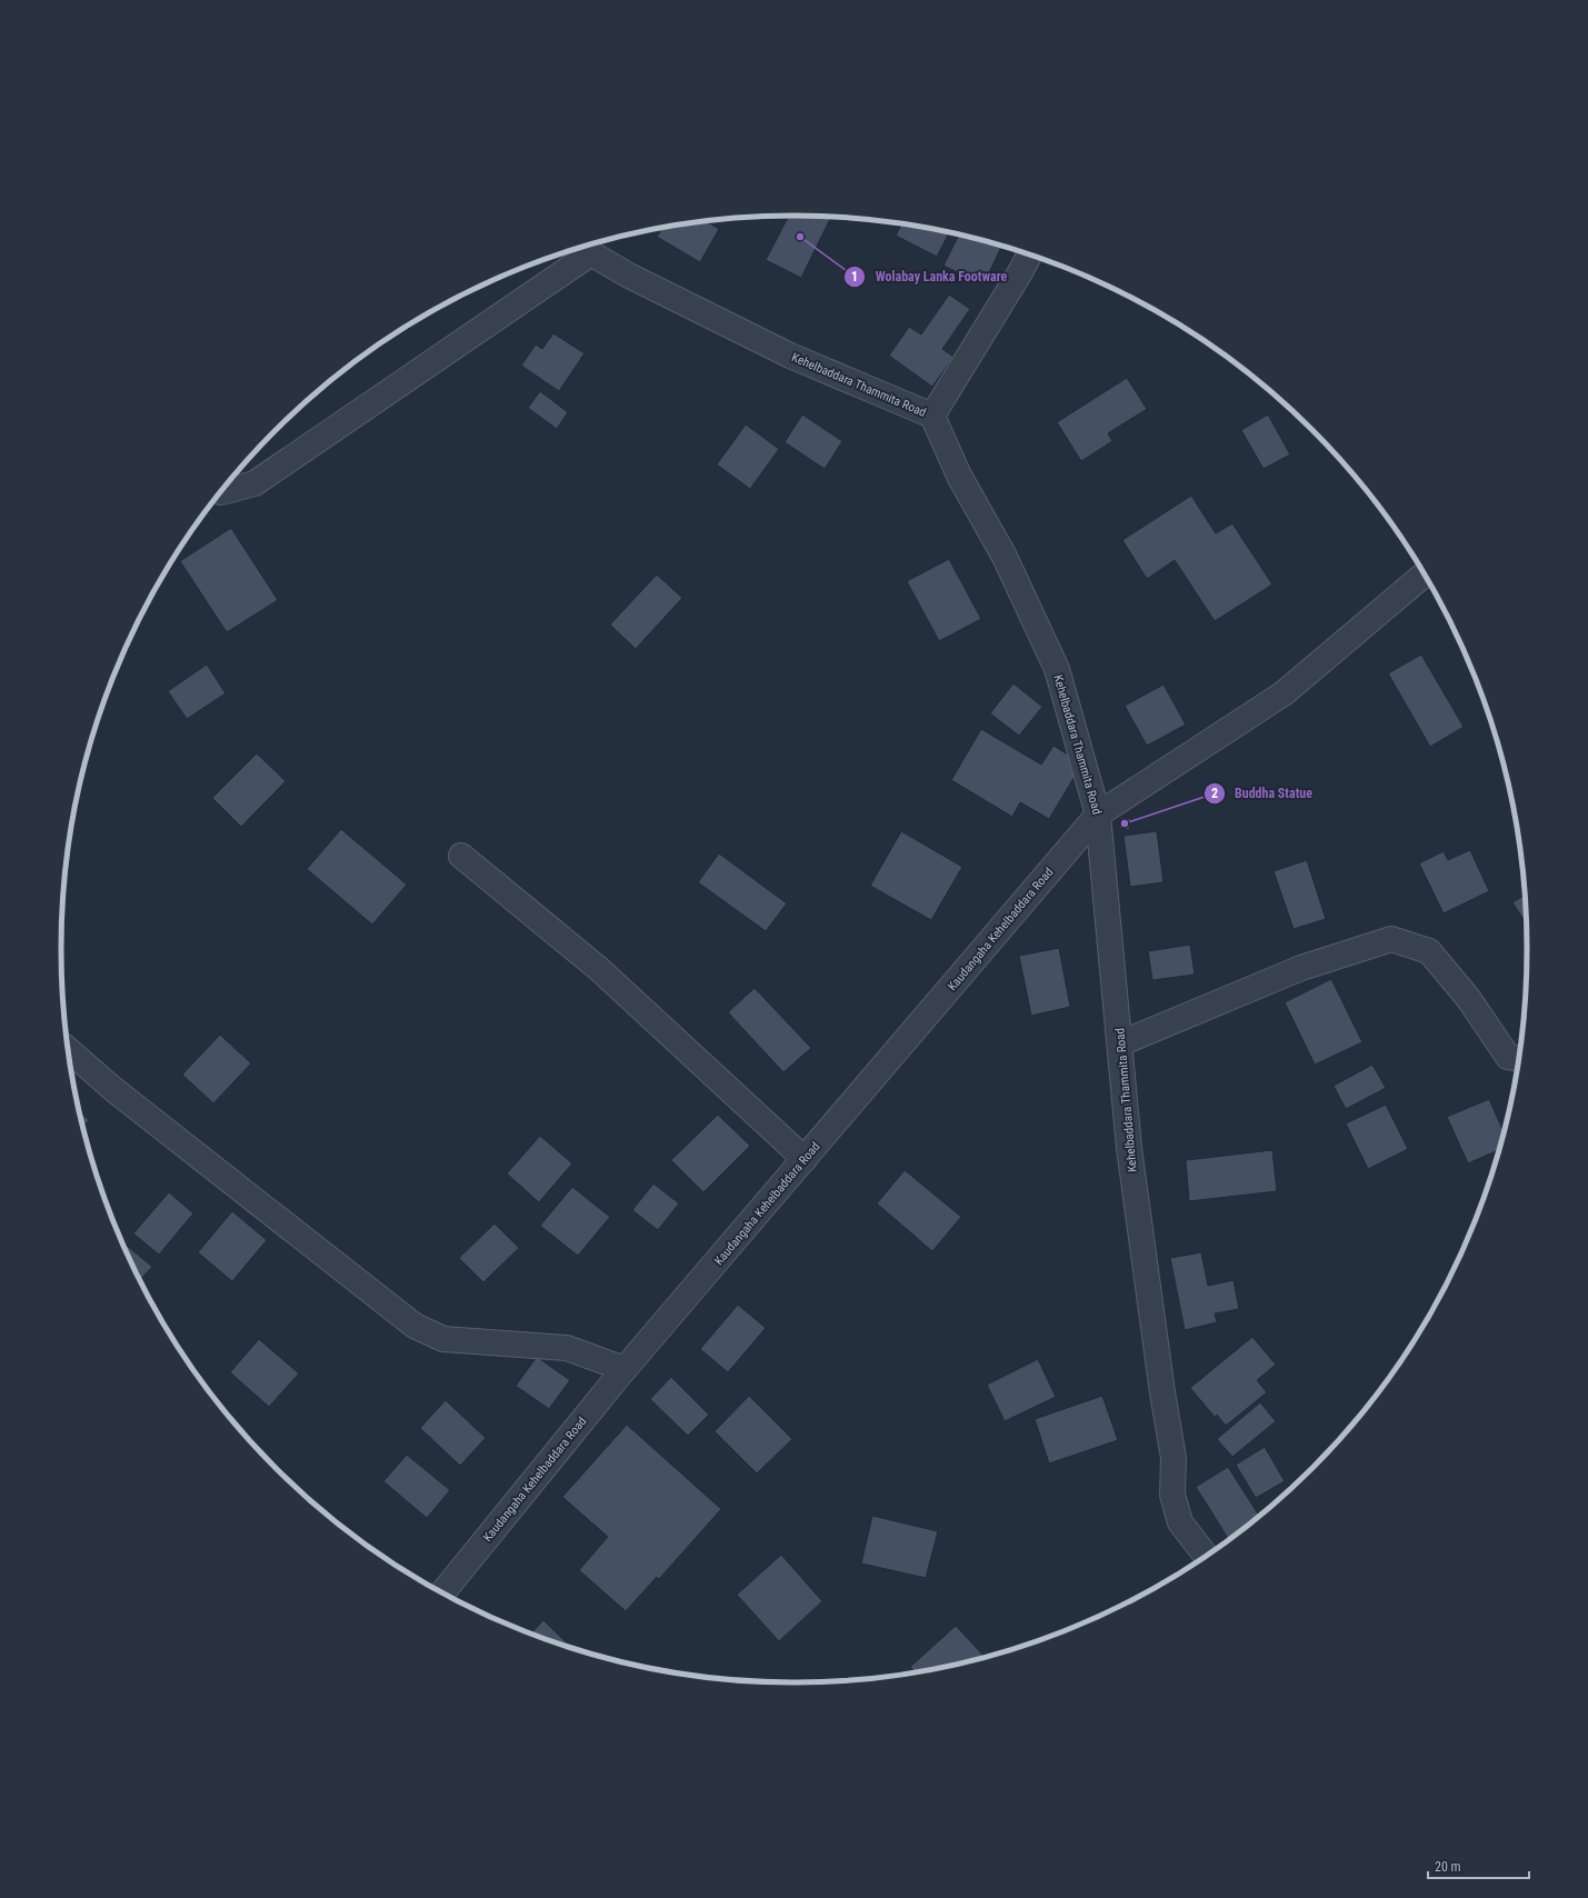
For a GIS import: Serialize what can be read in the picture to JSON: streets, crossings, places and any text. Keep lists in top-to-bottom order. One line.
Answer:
{"streets":{"street":["Kehelbaddara Thammita Road","Kaudangaha Kehelbaddara Road"]},"crossings":[["Kehelbaddara Thammita Road","Kaudangaha Kehelbaddara Road"]],"places":["Wolabay Lanka Footware","Buddha Statue"],"scale_bar":"20 m"}
